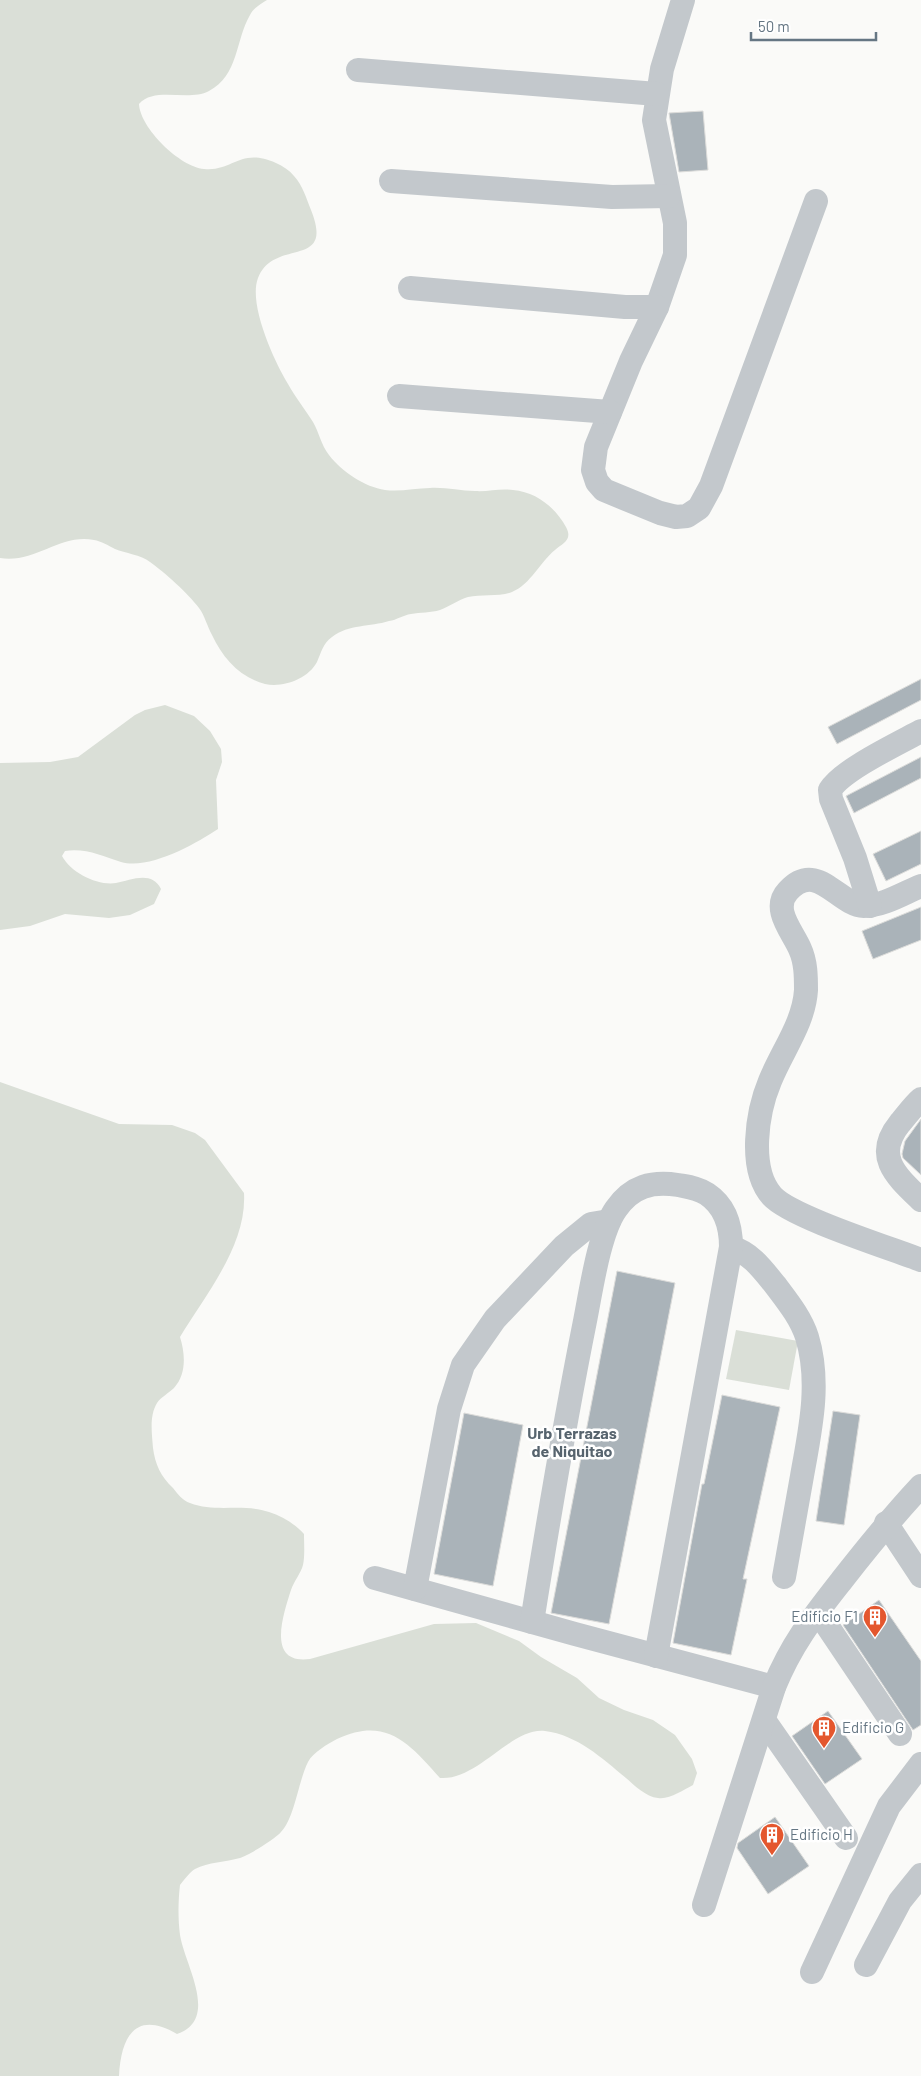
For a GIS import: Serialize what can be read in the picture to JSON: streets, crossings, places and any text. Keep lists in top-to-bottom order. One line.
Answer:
{"districts":["Urb Terrazas de Niquitao"],"places":{"building":["Edificio F1","Edificio G","Edificio H"]},"scale_bar":"50 m"}
